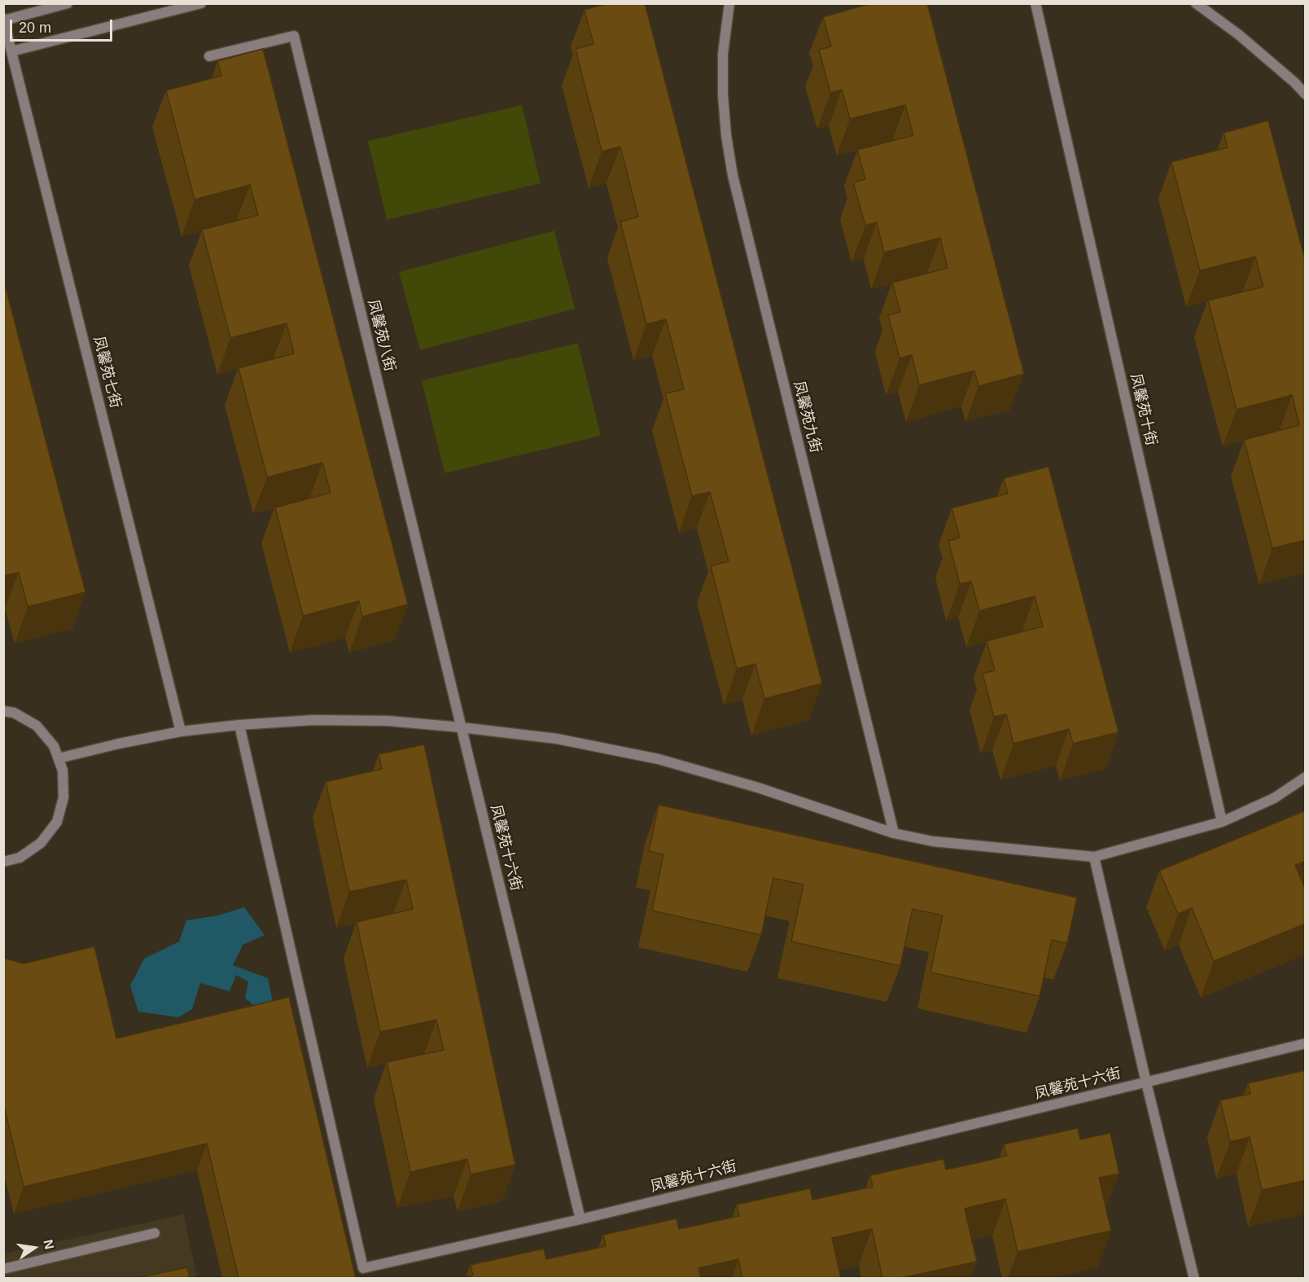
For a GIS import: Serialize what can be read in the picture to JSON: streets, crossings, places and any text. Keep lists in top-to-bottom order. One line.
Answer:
{"streets":{"street":["凤馨苑八街","凤馨苑七街","凤馨苑十街","凤馨苑九街","凤馨苑十六街"]},"crossings":[["凤馨苑八街","凤馨苑十六街"]],"scale_bar":"20 m","north":"right"}
